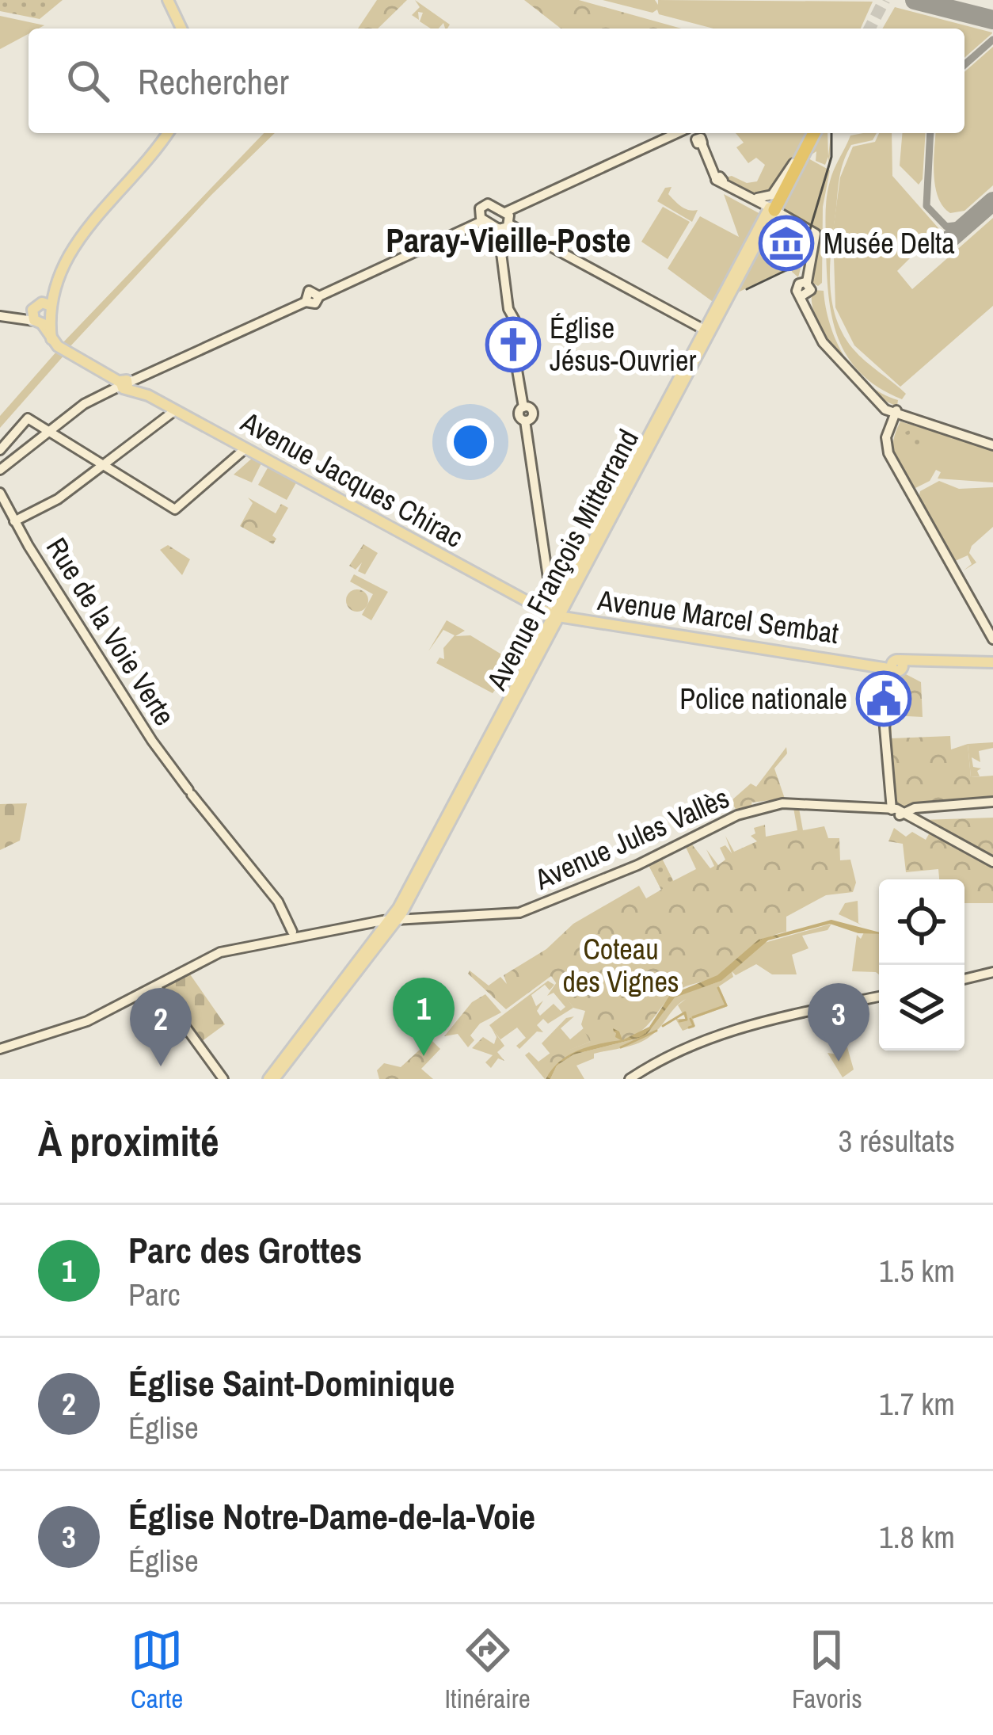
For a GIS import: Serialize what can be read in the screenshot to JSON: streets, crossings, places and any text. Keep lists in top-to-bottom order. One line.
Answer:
{"streets":{"main road":["Avenue Jacques Chirac","Avenue François Mitterrand","Avenue Marcel Sembat"],"street":["Rue de la Voie Verte","Avenue Jules Vallès"]},"crossings":[["Avenue Jacques Chirac","Avenue François Mitterrand"],["Avenue Jacques Chirac","Avenue Marcel Sembat"],["Avenue François Mitterrand","Avenue Marcel Sembat"],["Avenue François Mitterrand","Avenue Jules Vallès"],["Rue de la Voie Verte","Avenue Jules Vallès"]],"districts":["Paray-Vieille-Poste"],"parks":["Coteau des Vignes"],"places":{"museum":["Musée Delta"],"church":["Église Jésus-Ouvrier"],"public building":["Police nationale"]},"page":{"search":"Rechercher","pins":["1","3","2"],"heading":["À proximité","3 résultats"],"list":[{"mark":"1","name":"Parc des Grottes","note":"Parc","value":"1.5 km"},{"mark":"2","name":"Église Saint-Dominique","note":"Église","value":"1.7 km"},{"mark":"3","name":"Église Notre-Dame-de-la-Voie","note":"Église","value":"1.8 km"}],"nav":["Carte","Itinéraire","Favoris"]}}
